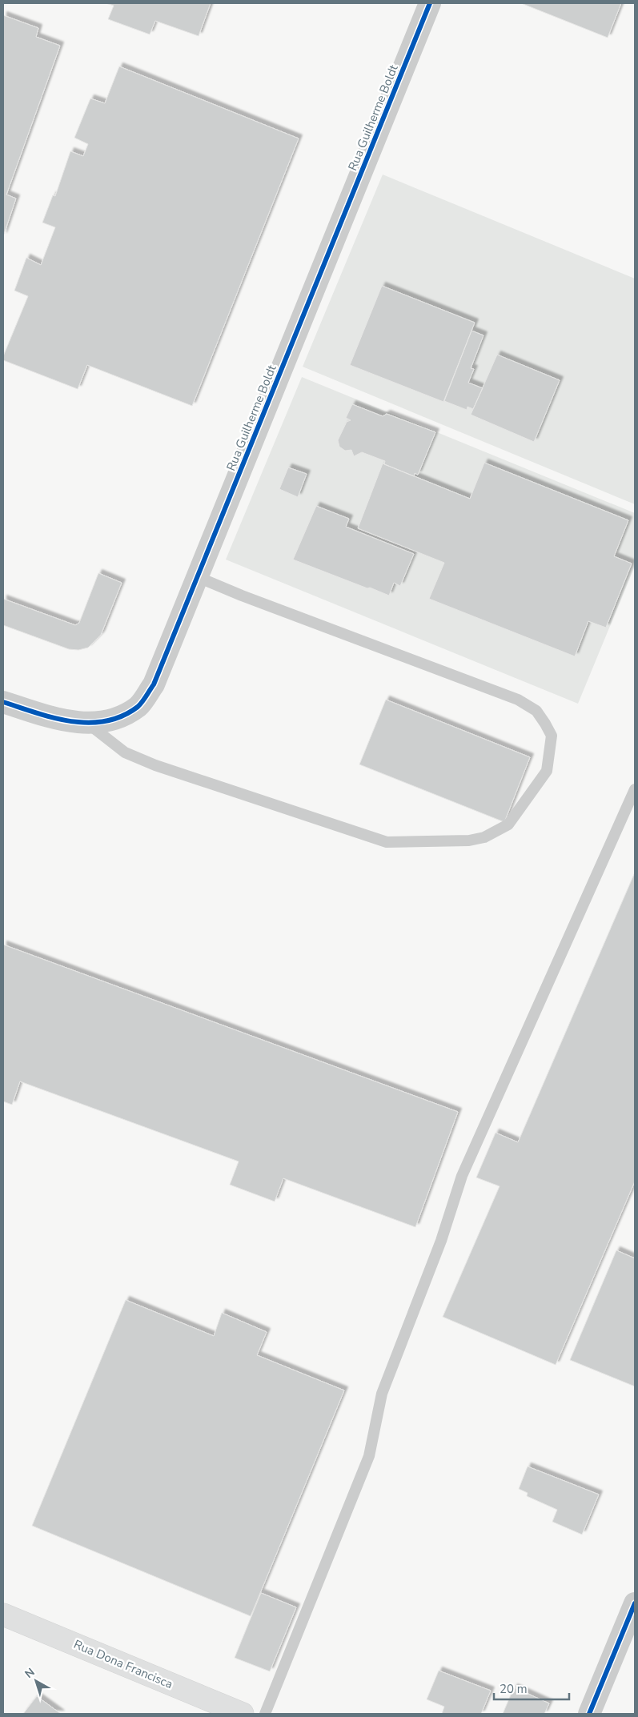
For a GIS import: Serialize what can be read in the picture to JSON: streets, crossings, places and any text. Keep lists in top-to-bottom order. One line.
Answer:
{"streets":{"main road":["Rua Dona Francisca"],"street":["Rua Guilherme Boldt"]},"scale_bar":"20 m","north":"top left"}
